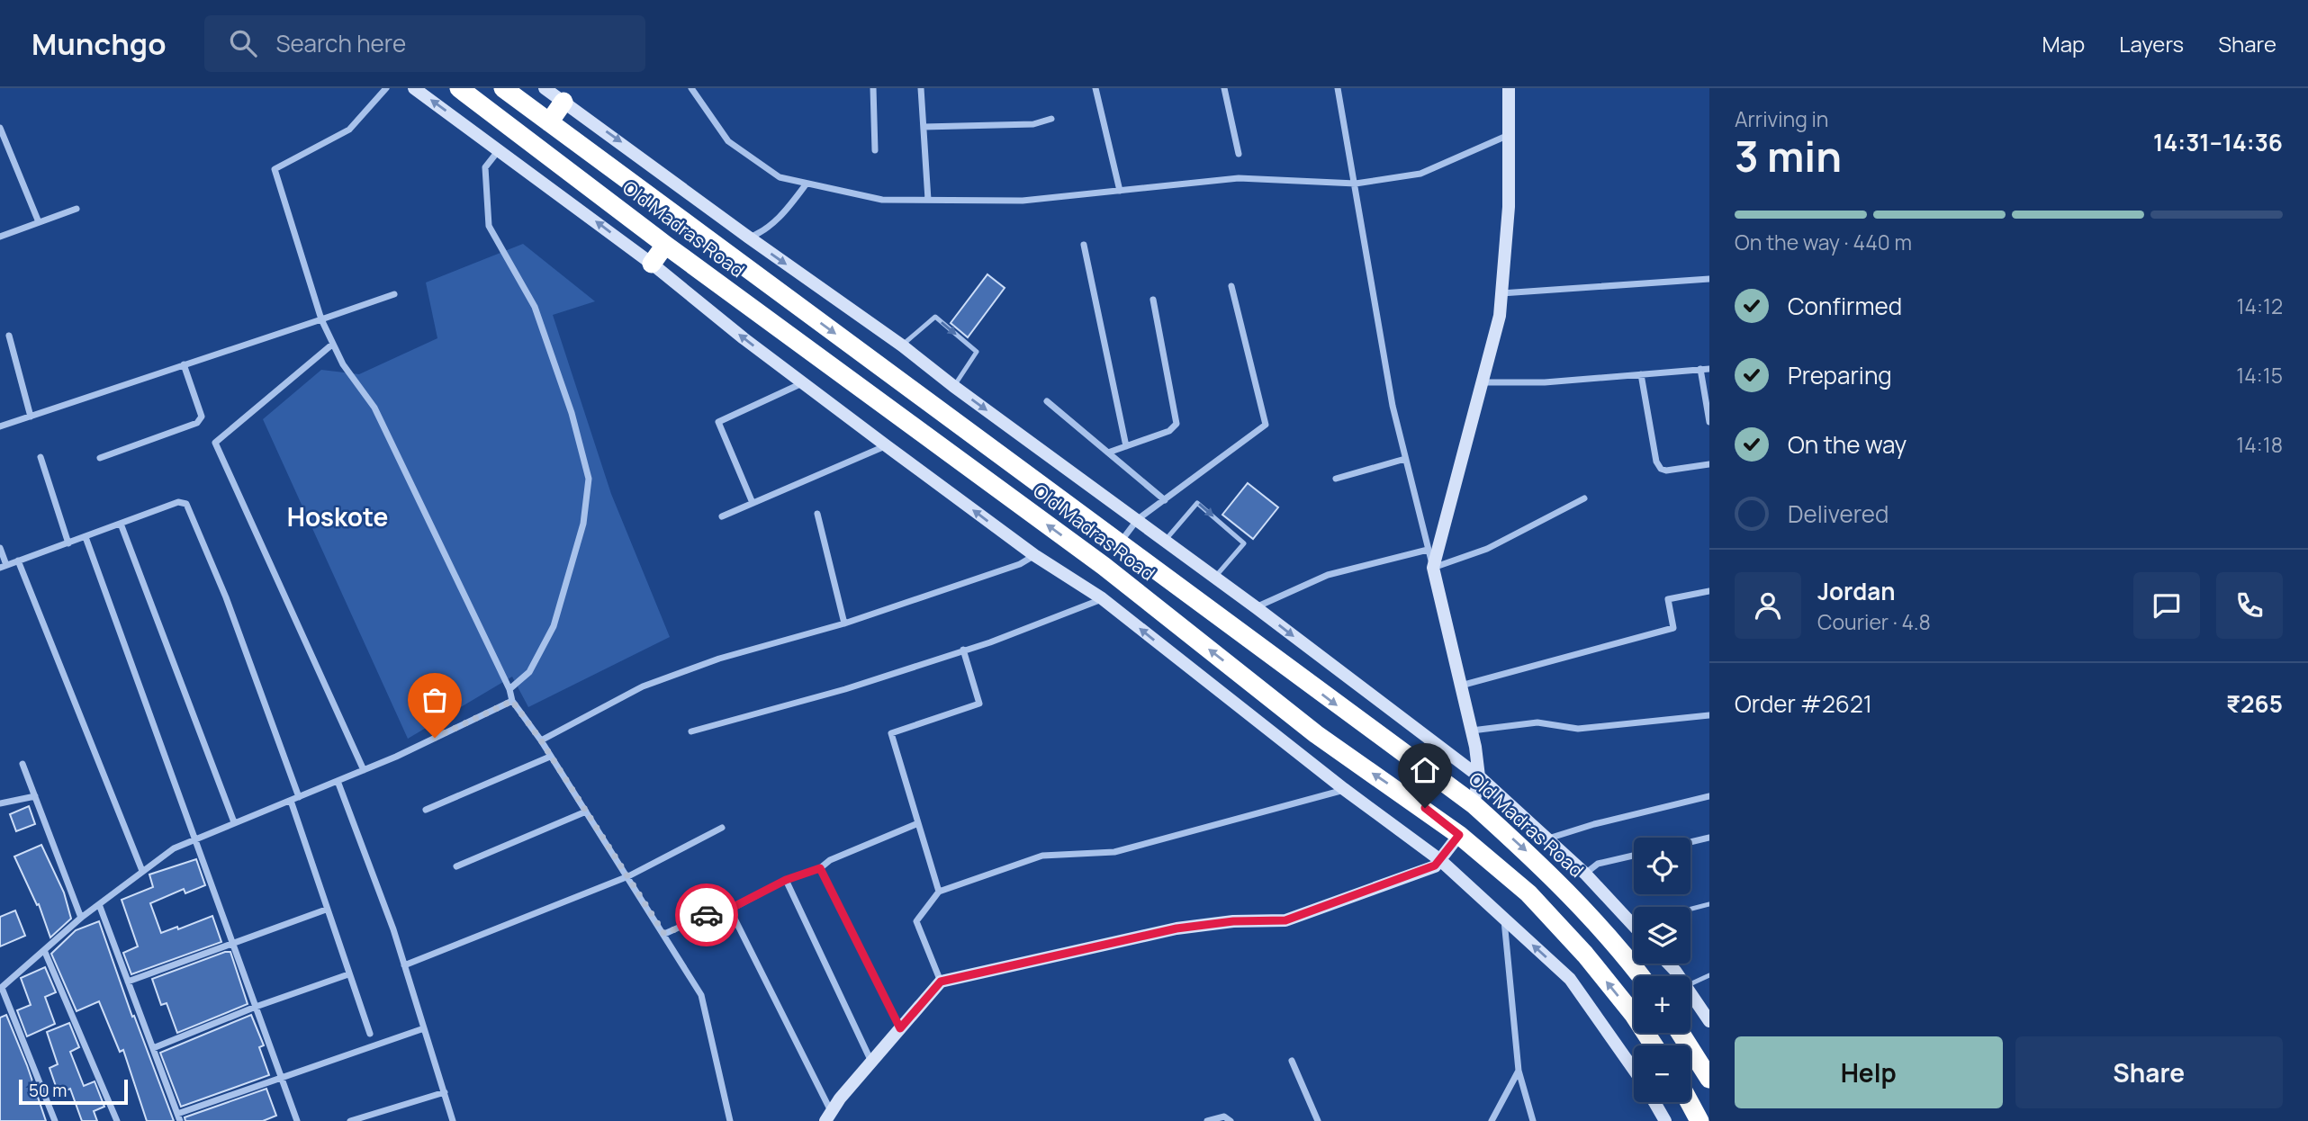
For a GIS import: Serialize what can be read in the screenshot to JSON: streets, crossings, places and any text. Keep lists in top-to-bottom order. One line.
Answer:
{"streets":{"highway":["Old Madras Road"]},"districts":["Hoskote"],"scale_bar":"50 m","page":{"header":"Munchgo","search":"Search here","nav":["Map","Layers","Share"],"heading":["3 min","Arriving in","14:31–14:36"],"panel":["Jordan","Courier · 4.8","Order #2621","₹265"],"bar":"On the way · 440 m","list":[["Confirmed","14:12"],["Preparing","14:15"],["On the way","14:18"],"Delivered"],"map_buttons":["+","−"],"buttons":["Help","Share"],"scale":"50 m"}}
